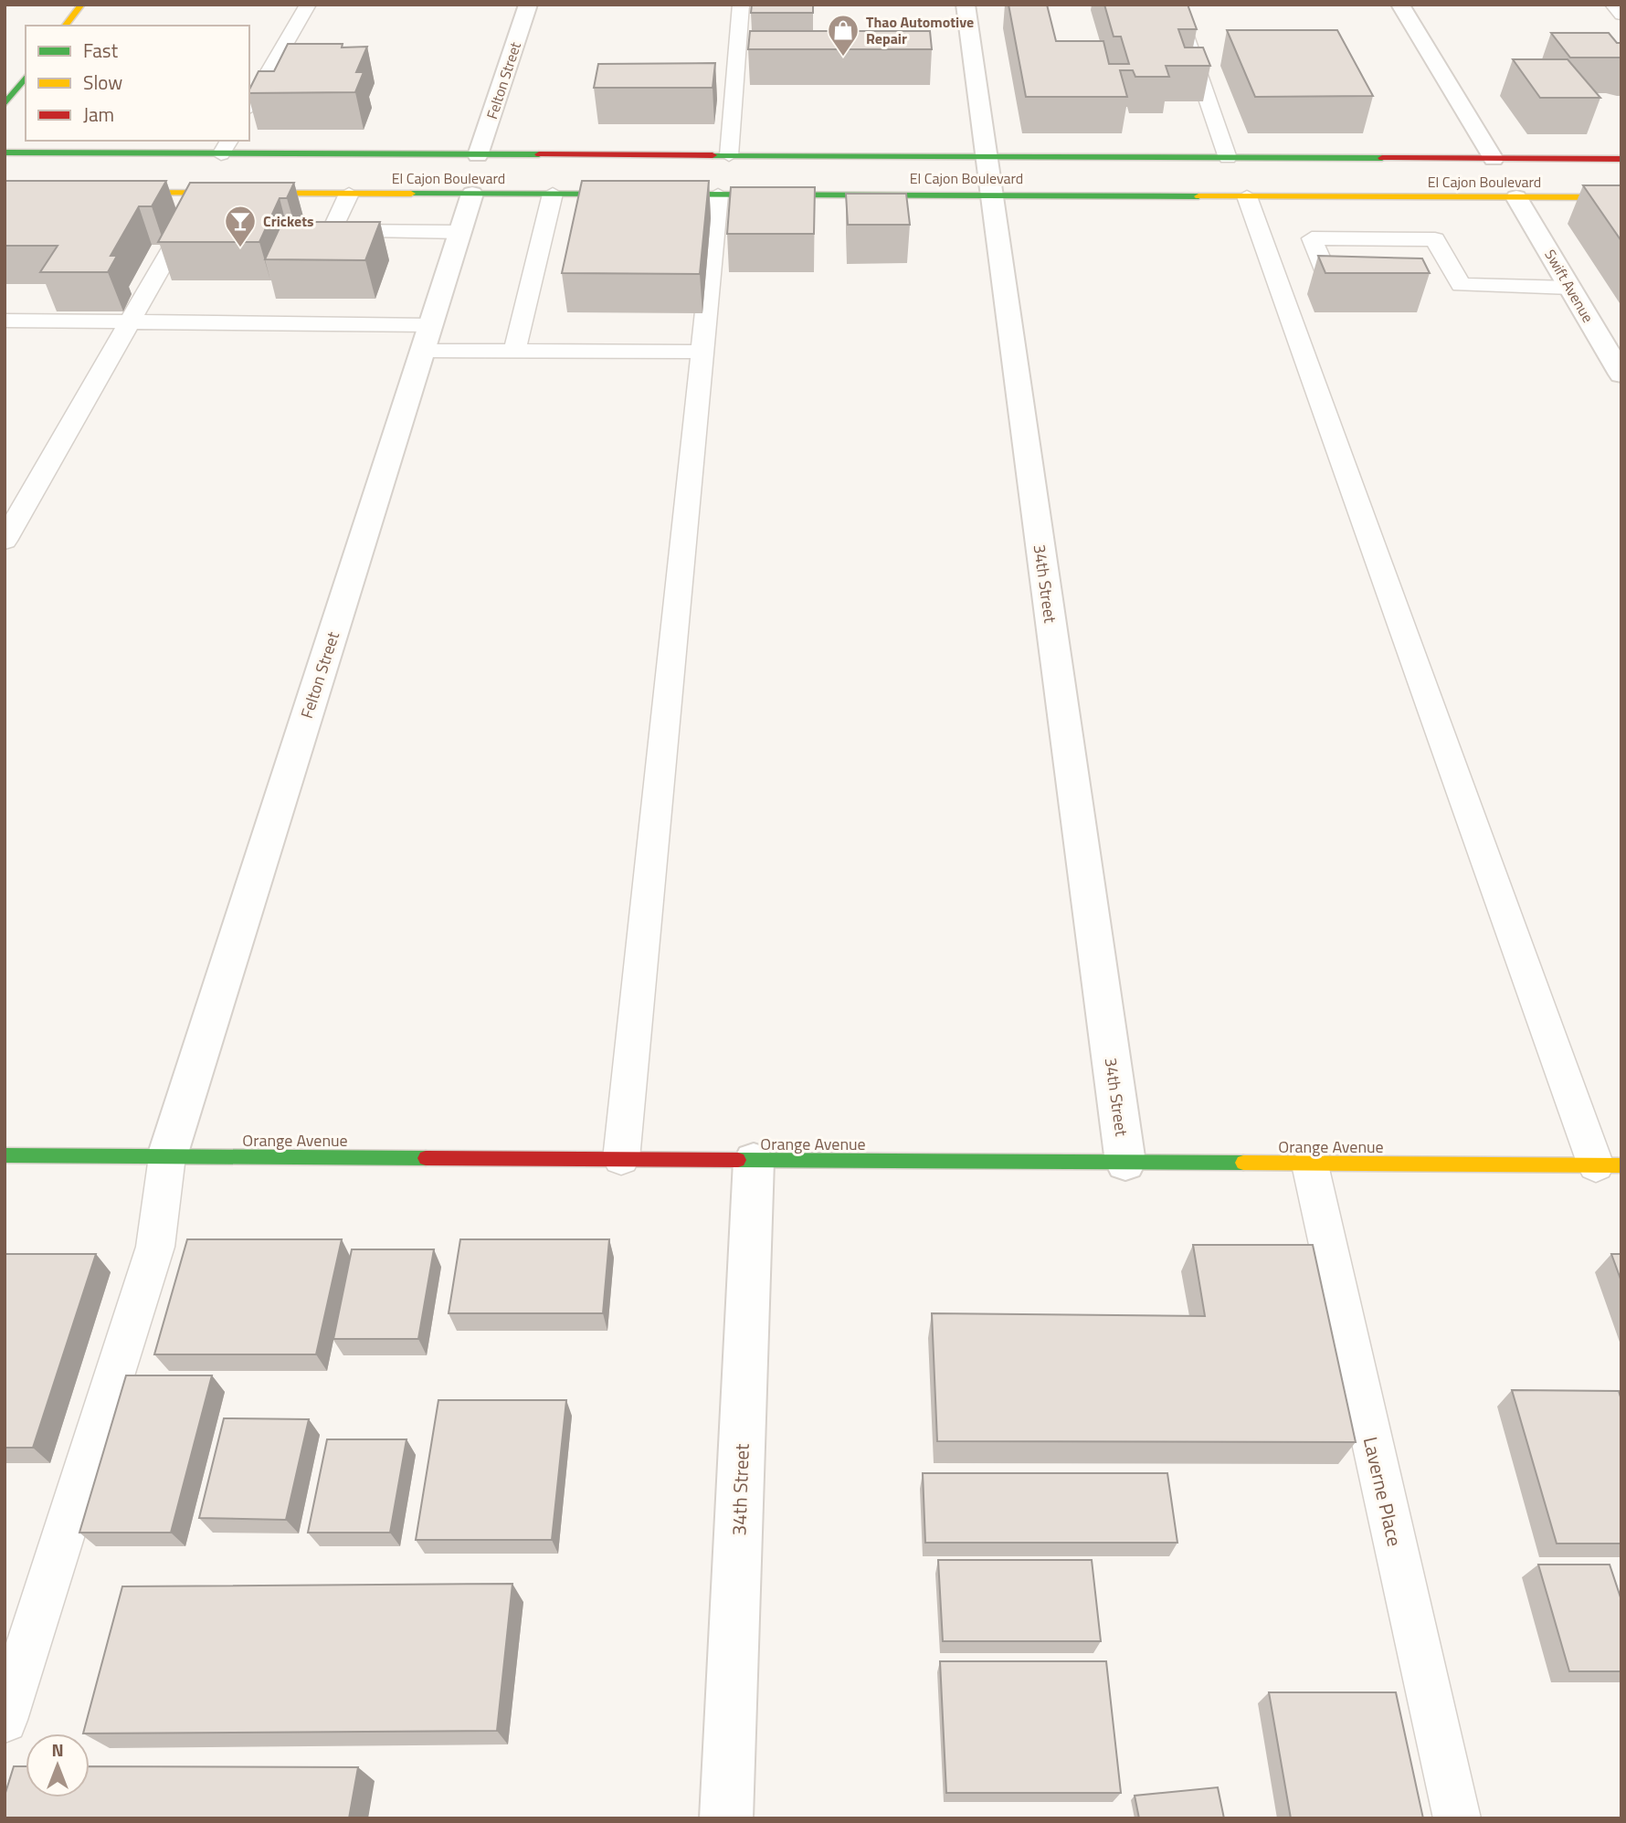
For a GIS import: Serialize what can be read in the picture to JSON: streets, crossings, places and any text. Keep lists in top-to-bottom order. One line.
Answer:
{"streets":{"main road":["El Cajon Boulevard","Orange Avenue"],"street":["Felton Street","Swift Avenue","34th Street"],"lane":["Laverne Place"]},"crossings":[["Felton Street","El Cajon Boulevard"],["Felton Street","Orange Avenue"],["El Cajon Boulevard","Swift Avenue"],["El Cajon Boulevard","34th Street"],["34th Street","Orange Avenue"],["Orange Avenue","Laverne Place"]],"places":{"shop":["Thao Automotive Repair"],"bar":["Crickets"]},"legend":["Fast","Slow","Jam"],"north":"top"}
